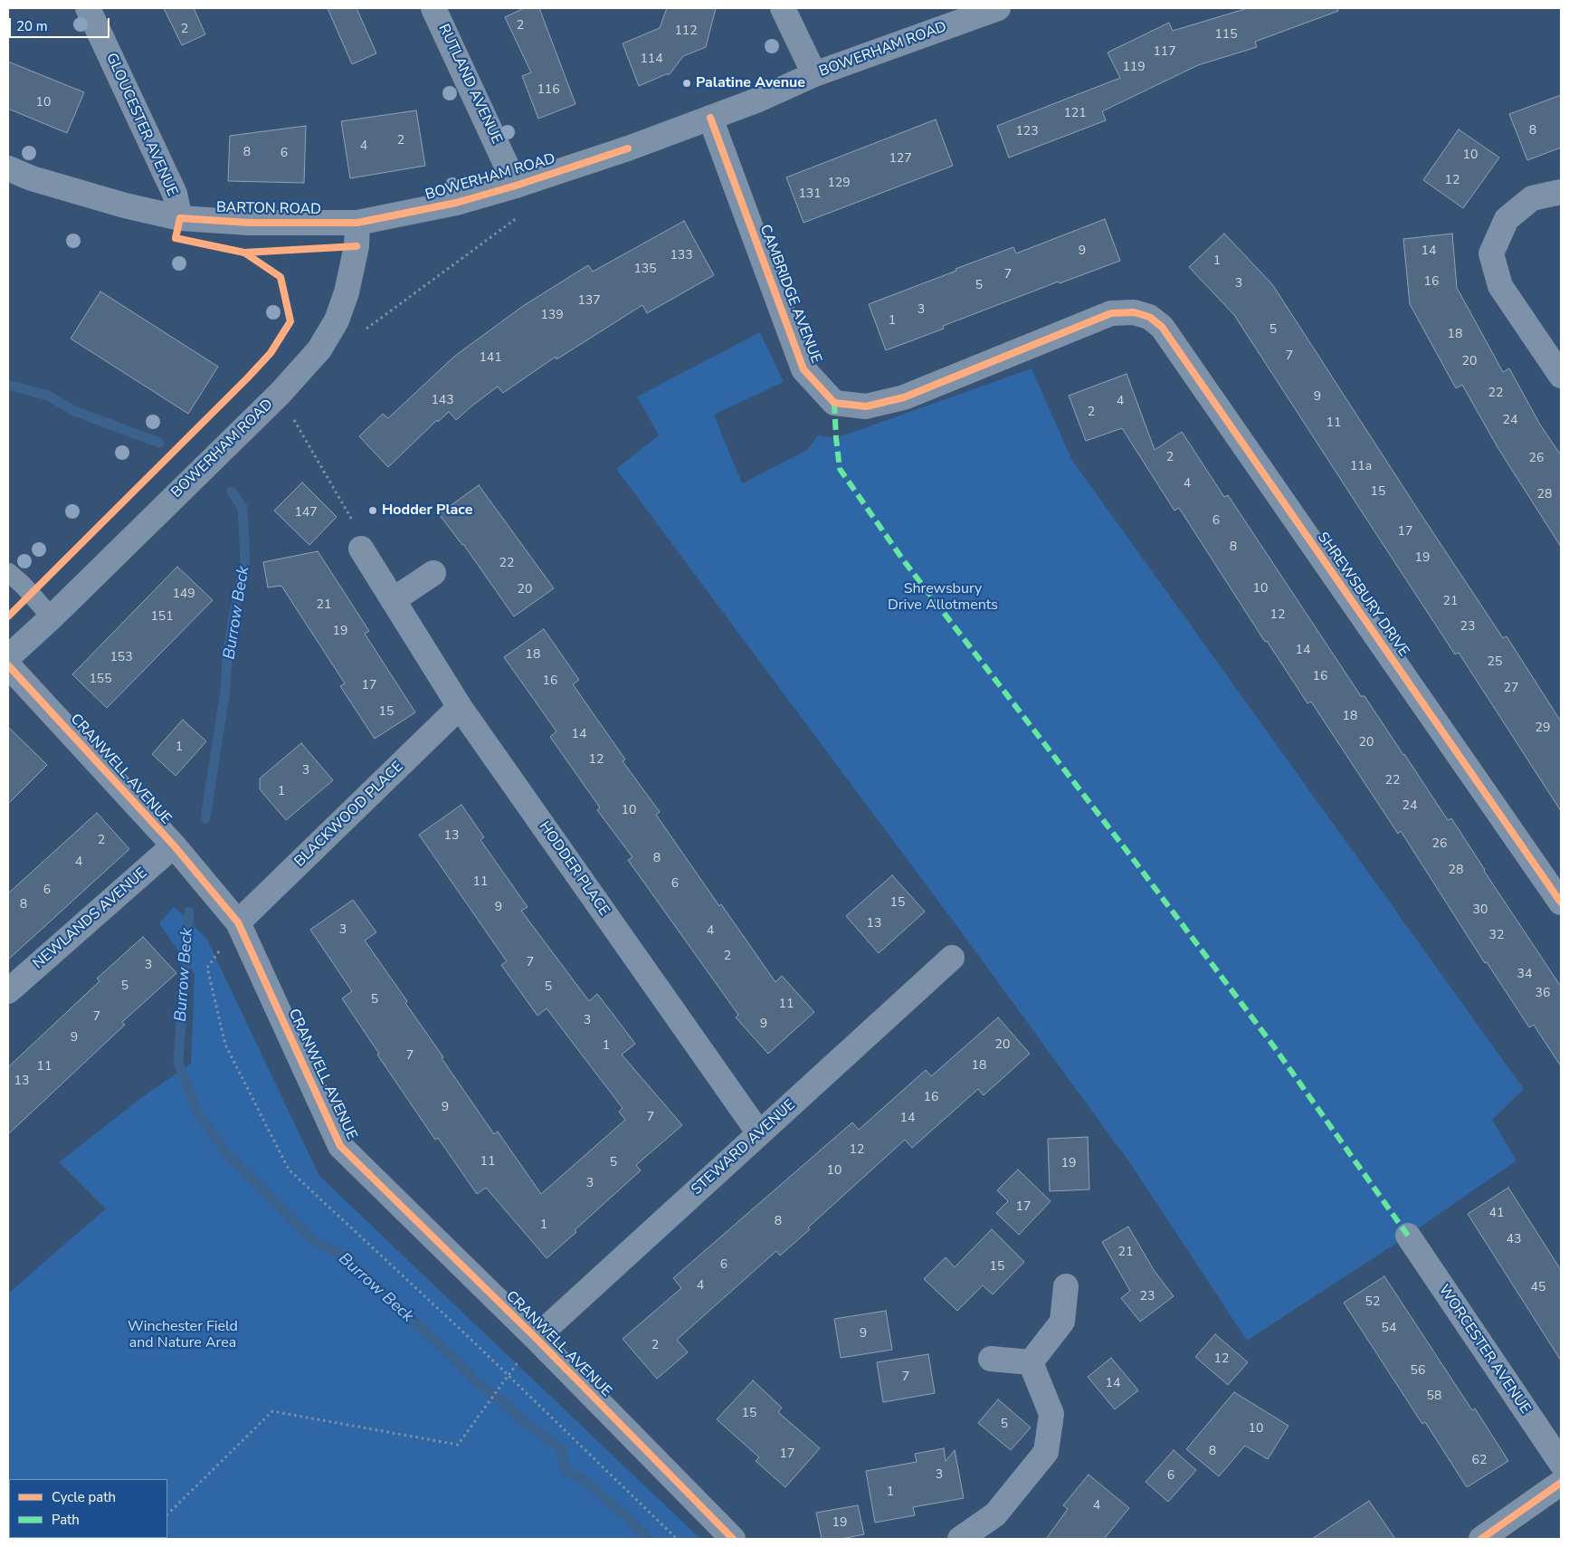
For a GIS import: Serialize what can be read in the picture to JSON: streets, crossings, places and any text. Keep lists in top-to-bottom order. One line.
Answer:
{"streets":{"street":["BOWERHAM ROAD","RUTLAND AVENUE","GLOUCESTER AVENUE","BARTON ROAD","CAMBRIDGE AVENUE","SHREWSBURY DRIVE","CRANWELL AVENUE","BLACKWOOD PLACE","HODDER PLACE","NEWLANDS AVENUE","STEWARD AVENUE","WORCESTER AVENUE"]},"crossings":[["BOWERHAM ROAD","RUTLAND AVENUE"],["BOWERHAM ROAD","BARTON ROAD"],["BOWERHAM ROAD","CAMBRIDGE AVENUE"],["GLOUCESTER AVENUE","BARTON ROAD"],["CAMBRIDGE AVENUE","SHREWSBURY DRIVE"],["CRANWELL AVENUE","BLACKWOOD PLACE"],["CRANWELL AVENUE","NEWLANDS AVENUE"],["CRANWELL AVENUE","STEWARD AVENUE"],["BLACKWOOD PLACE","HODDER PLACE"],["HODDER PLACE","STEWARD AVENUE"]],"water":["Burrow Beck"],"parks":["Shrewsbury Drive Allotments","Winchester Field and Nature Area"],"places":["Palatine Avenue","Hodder Place"],"house_numbers":["2","2","112","115","117","114","119","116","10","121","8","123","2","4","8","6","10","127","12","129","131","9","14","133","1","135","7","16","3","5","137","3","139","1","5","18","7","141","20","22","9","143","4","2","24","11","2","26","11a","4","15","28","147","6","17","8","19","22","10","20","149","21","21","12","151","23","19","14","18","153","25","16","155","16","17","27","15","18","29","14","20","1","12","3","22","1","24","10","13","2","26","8","4","28","11","6","6","15","8","9","30","13","3","4","32","2","7","3","34","5","5","36","5","11","7","3","9","9","20","1","7","18","11","13","16","9","7","14","12","11","5","19","10","3","17","41","8","1","43","21","6","15","4","45","23","52","54","9","2","12","56","7","14","58","15","5","10","8","17","62","3","6","1","4","19"],"legend":["Cycle path","Path"],"scale_bar":"20 m"}
